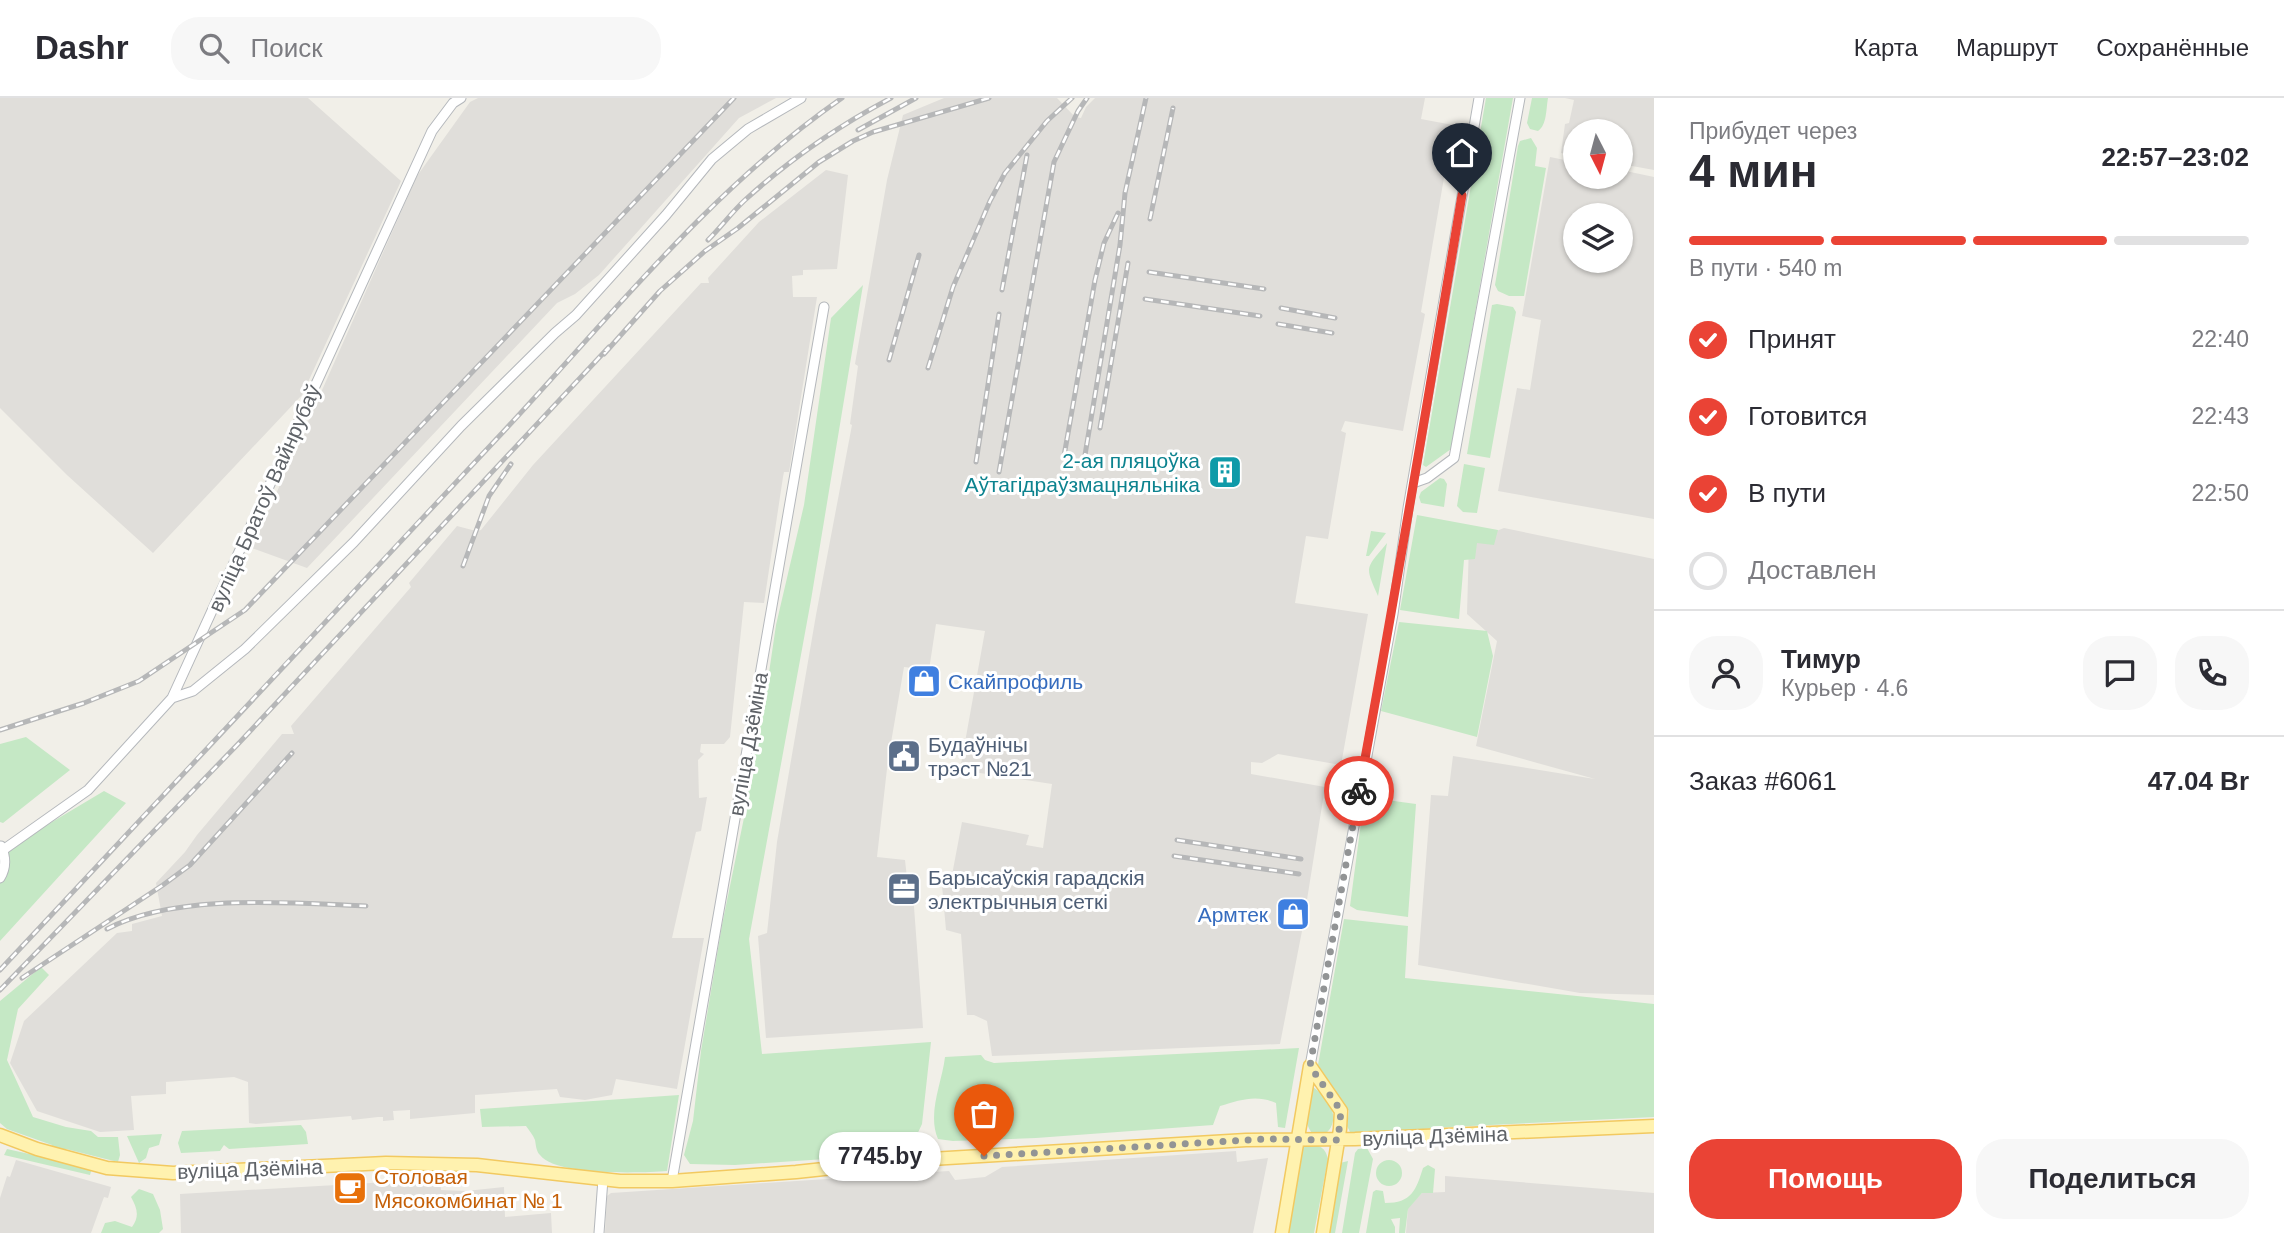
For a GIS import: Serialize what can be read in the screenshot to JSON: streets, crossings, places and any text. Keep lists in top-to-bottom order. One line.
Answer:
{"streets":{"main road":["вуліца Дзёміна"],"street":["вуліца Братоў Вайнрубаў"]},"places":{"building":["2-ая пляцоўка Аўтагідраўзмацняльніка"],"shop":["Скайпрофиль","Армтек"],"public building":["Будаўнічы трэст №21"],"office":["Барысаўскія гарадскія электрычныя сеткі"],"other":["7745.by"],"cafe":["Столовая Мясокомбинат № 1"]},"north":"bottom","page":{"header":"Dashr","search":"Поиск","nav":["Карта","Маршрут","Сохранённые"],"heading":["4 мин","Прибудет через","22:57–23:02"],"panel":["Тимур","Курьер · 4.6","Заказ #6061","47.04 Br"],"bar":"В пути · 540 m","list":[["Принят","22:40"],["Готовится","22:43"],["В пути","22:50"],"Доставлен"],"buttons":["Помощь","Поделиться"],"bubble":"7745.by"}}
